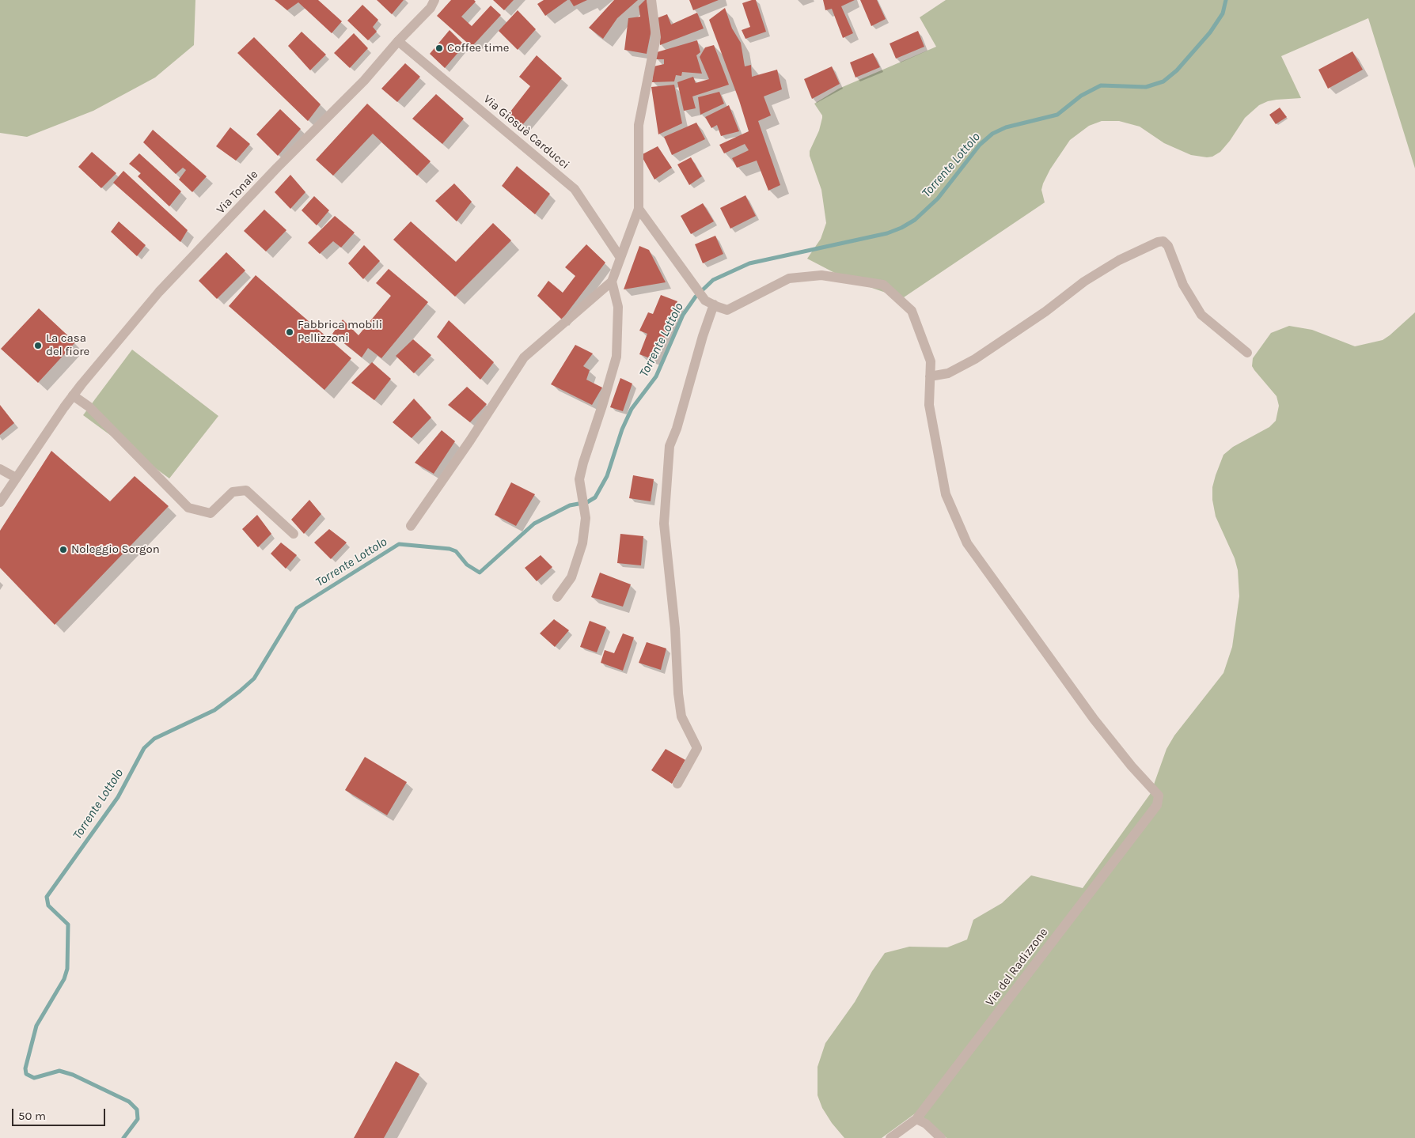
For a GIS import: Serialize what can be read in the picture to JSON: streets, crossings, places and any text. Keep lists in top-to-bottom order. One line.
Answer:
{"streets":{"street":["Via Giosuè Carducci","Via Tonale","Via del Radizzone"]},"crossings":[["Via Giosuè Carducci","Via Tonale"]],"water":["Torrente Lottolo"],"places":["Coffee time","Fabbrica mobili Pellizzoni","La casa del fiore","Noleggio Sorgon"],"scale_bar":"50 m"}
